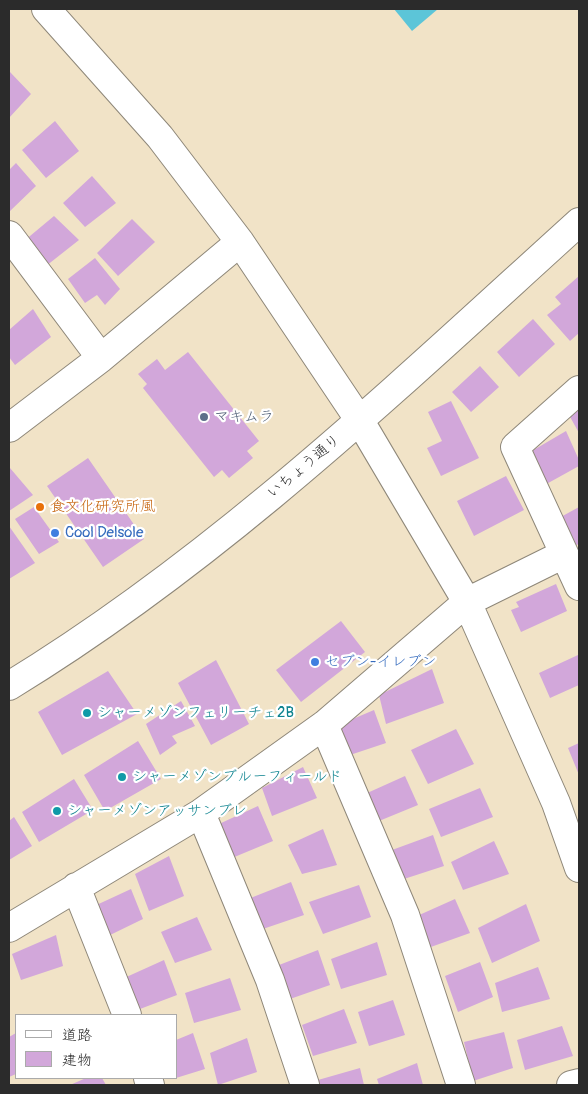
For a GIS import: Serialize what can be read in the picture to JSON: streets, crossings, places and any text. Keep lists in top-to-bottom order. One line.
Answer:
{"streets":{"street":["いちょう通り"]},"places":["マキムラ","食文化研究所風","Cool Delsole","セブン-イレブン","シャーメゾンフェリーチェ2B","シャーメゾンブルーフィールド","シャーメゾンアッサンブレ"],"legend":["道路","建物"]}
